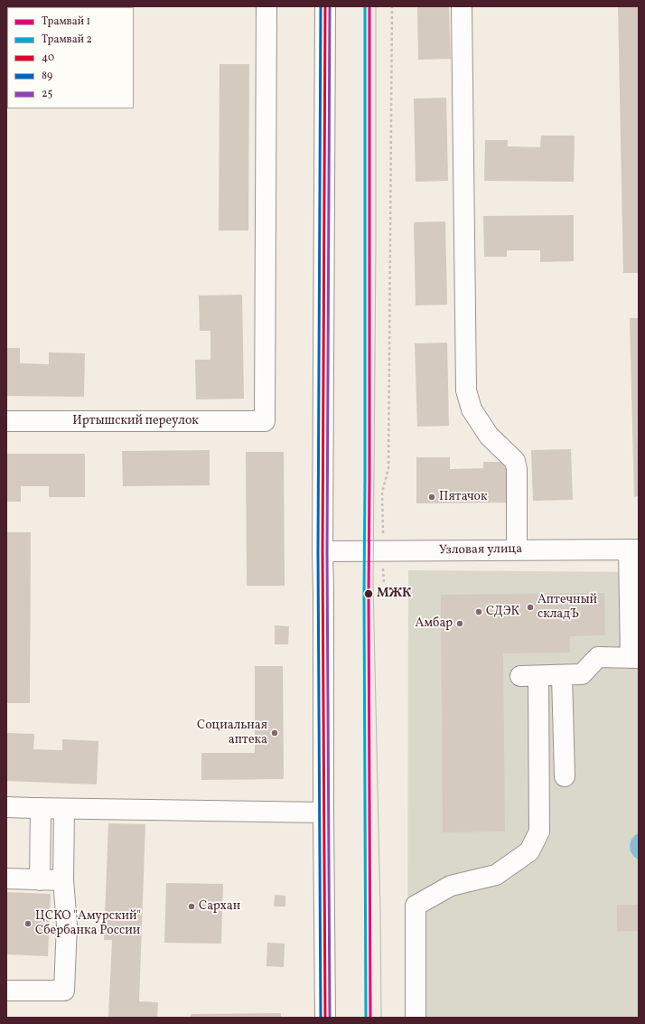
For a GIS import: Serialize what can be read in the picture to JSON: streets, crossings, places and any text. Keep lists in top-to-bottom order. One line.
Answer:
{"streets":{"main road":["Иртышский переулок","Узловая улица"]},"places":["Пятачок","МЖК","Аптечный складЪ","СДЭК","Амбар","Социальная аптека","Сархан","ЦСКО \"Амурский\" Сбербанка России"],"lines":["tram line 1","tram line 2","transit line 40","transit line 89","transit line 25"],"legend":["Трамвай 1","Трамвай 2","40","89","25"]}
